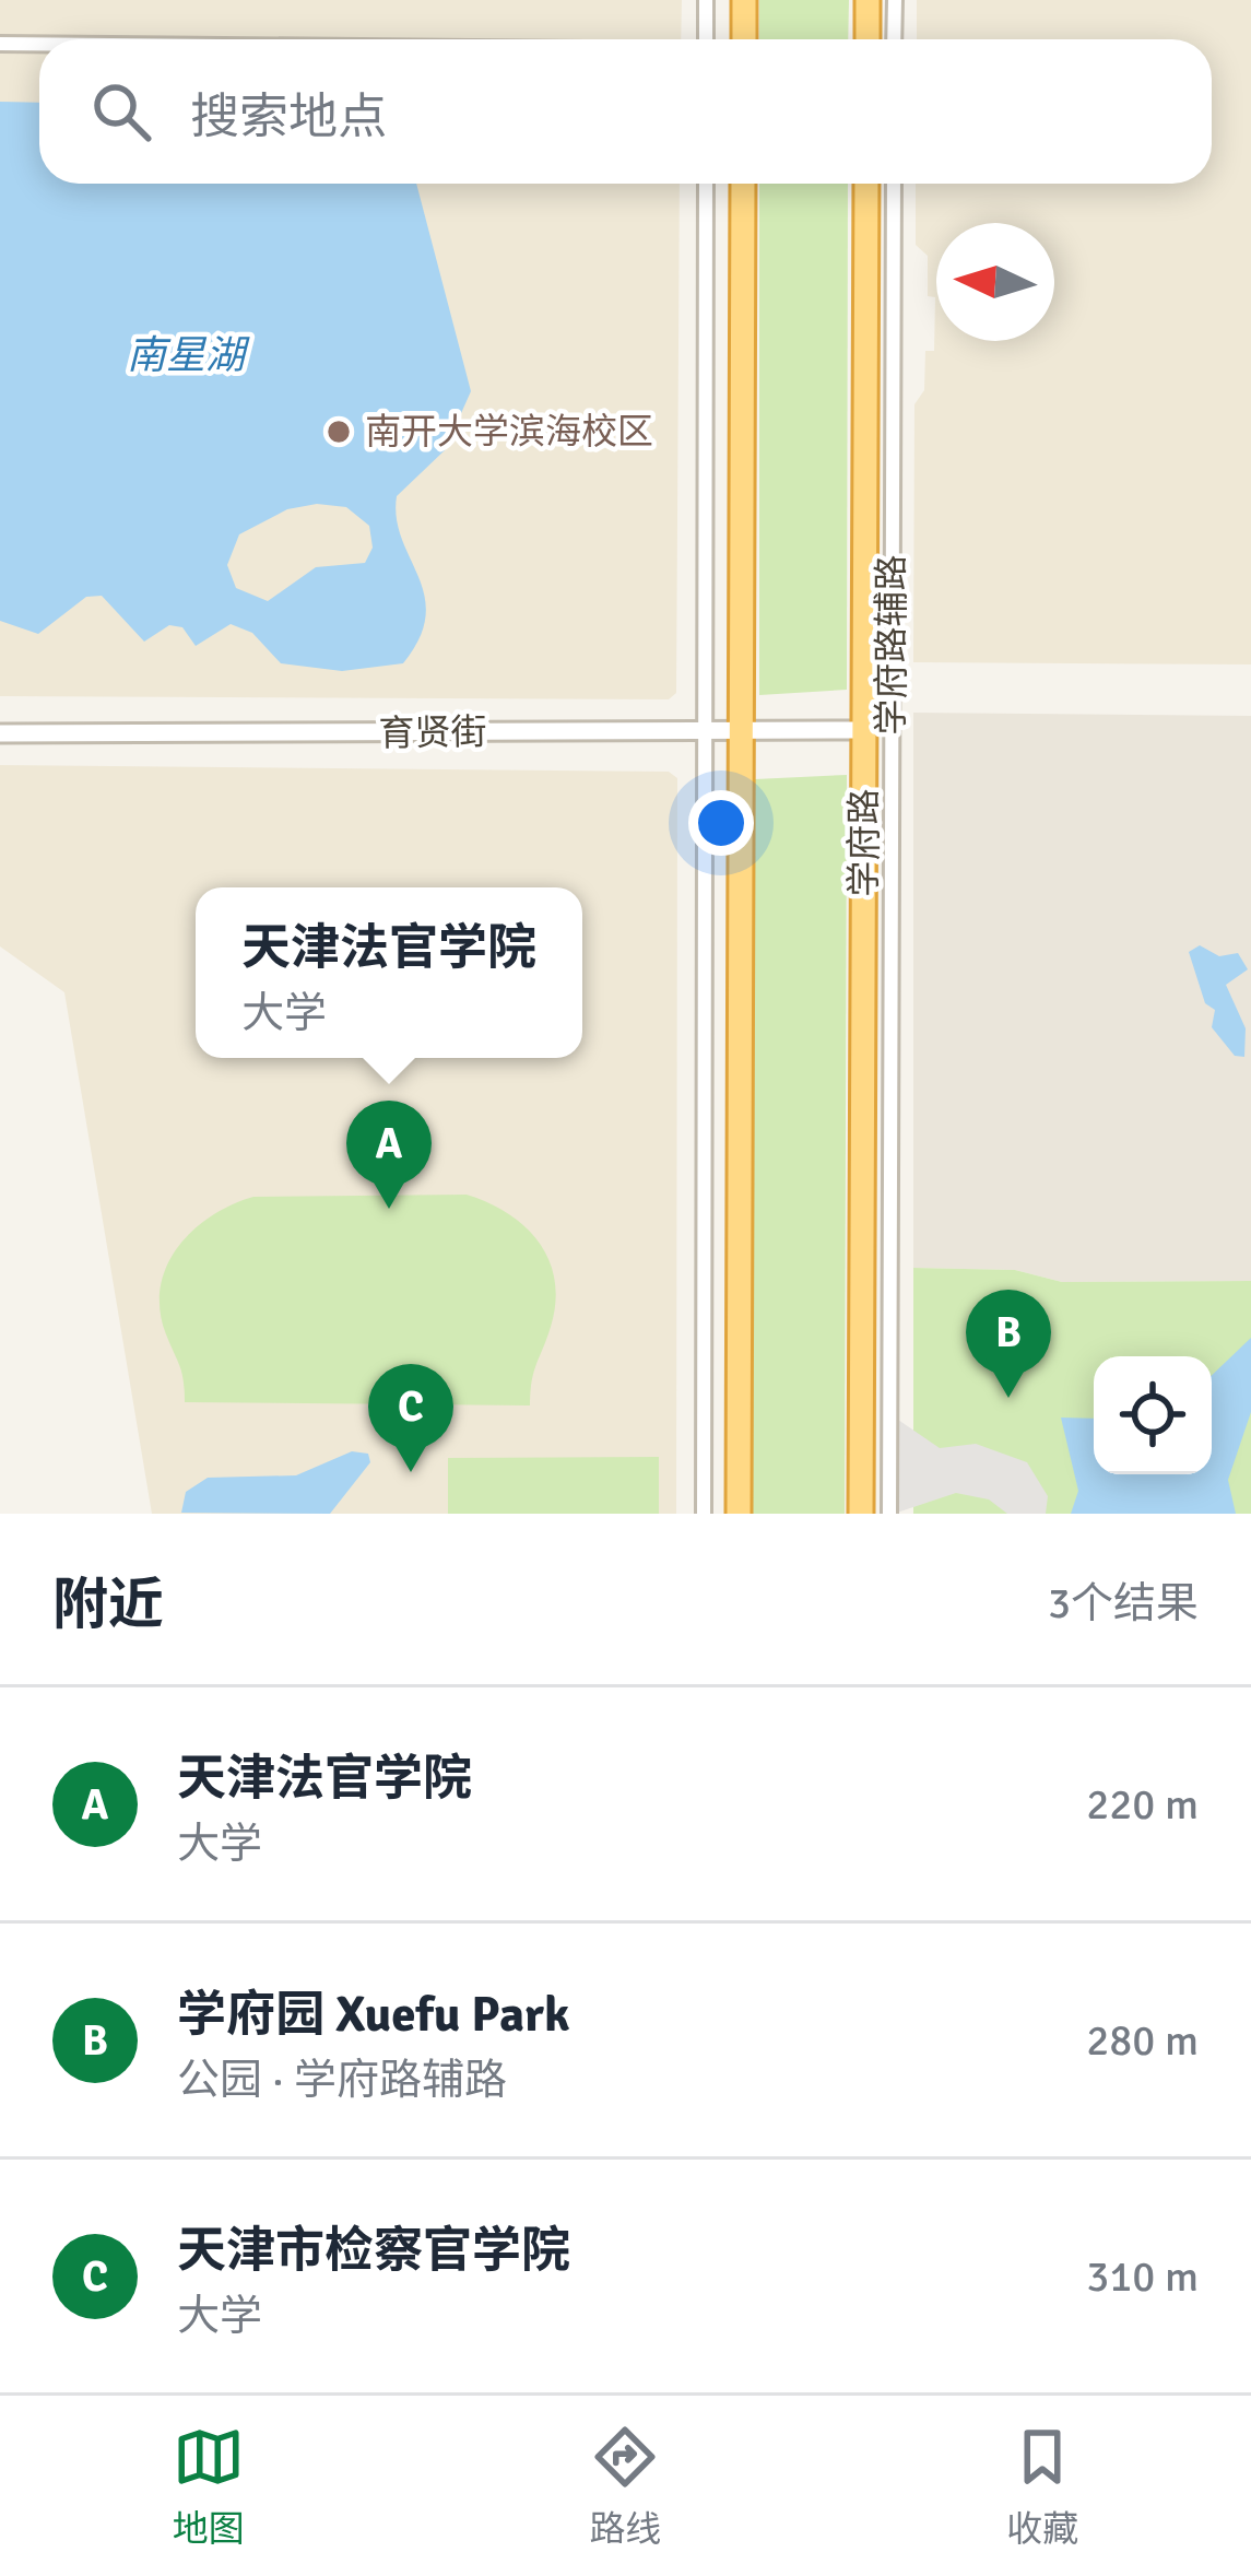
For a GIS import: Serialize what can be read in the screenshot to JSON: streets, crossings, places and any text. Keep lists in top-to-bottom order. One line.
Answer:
{"streets":{"highway":["学府路"],"street":["学府路辅路","育贤街"]},"crossings":[["育贤街","学府路"]],"water":["南星湖"],"places":["南开大学滨海校区"],"north":"left","page":{"search":"搜索地点","popup":["天津法官学院","大学"],"pins":["A","B","C"],"heading":["附近","3个结果"],"list":[{"mark":"A","name":"天津法官学院","note":"大学","value":"220 m"},{"mark":"B","name":"学府园 Xuefu Park","note":"公园 · 学府路辅路","value":"280 m"},{"mark":"C","name":"天津市检察官学院","note":"大学","value":"310 m"}],"nav":["地图","路线","收藏"]}}
